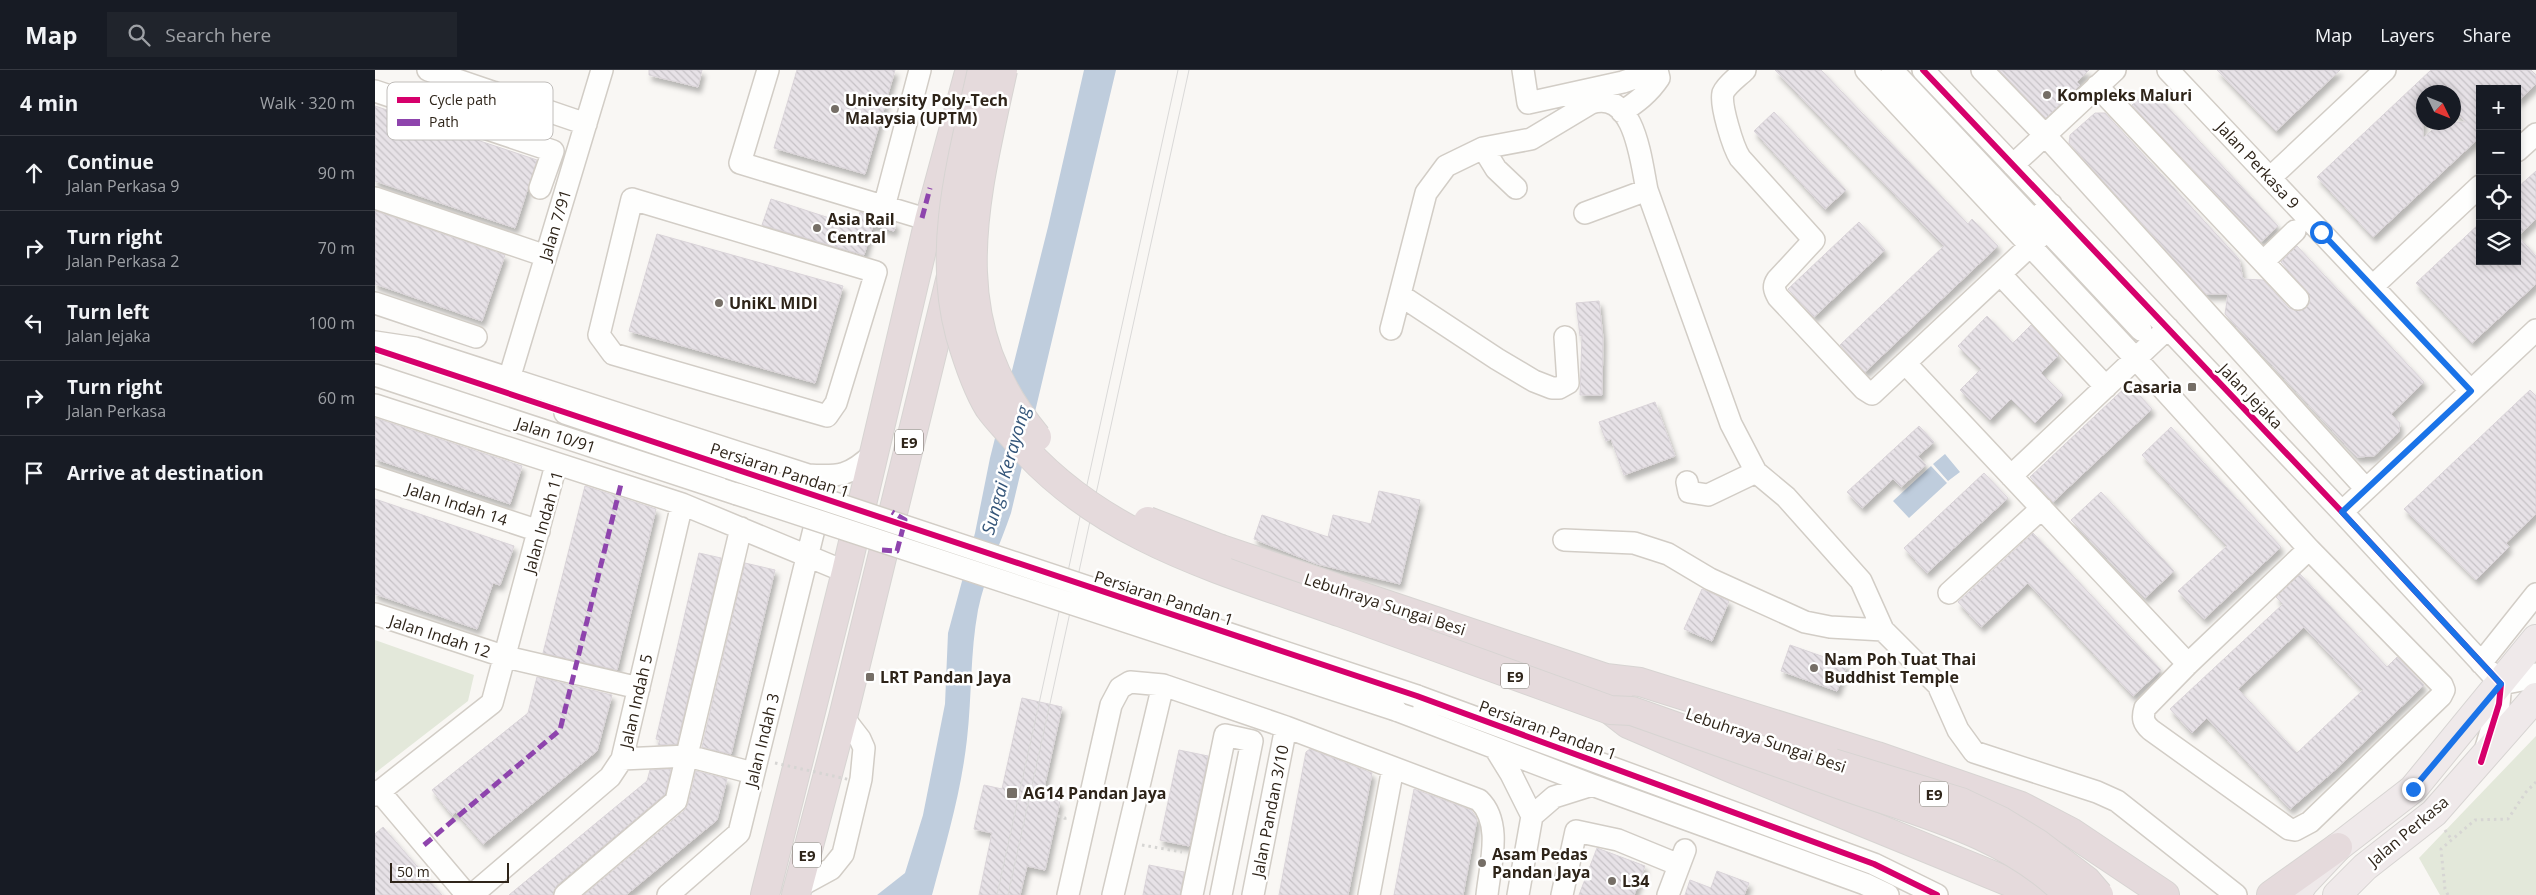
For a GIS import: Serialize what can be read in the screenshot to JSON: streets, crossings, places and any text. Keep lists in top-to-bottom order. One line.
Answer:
{"streets":{"highway":["E9","Lebuhraya Sungai Besi"],"main road":["Jalan Perkasa"],"street":["Jalan Perkasa 9","Jalan 7/91","Jalan Jejaka","Jalan 10/91","Persiaran Pandan 1","Jalan Indah 14","Jalan Indah 11","Jalan Indah 12","Jalan Indah 5","Jalan Indah 3","Jalan Pandan 3/10"]},"crossings":[["Jalan Jejaka","Jalan Perkasa"],["Jalan 10/91","Persiaran Pandan 1"],["E9","Jalan Indah 11"],["E9","Lebuhraya Sungai Besi"],["Jalan Indah 14","Jalan Indah 11"],["Jalan Indah 11","Jalan Indah 12"],["Jalan Indah 11","Jalan Indah 5"],["Jalan Indah 11","Jalan Indah 3"],["Jalan Indah 12","Jalan Indah 5"]],"water":["Sungai Kerayong"],"places":{"other":["Kompleks Maluri","University Poly-Tech Malaysia (UPTM)","Asia Rail Central","UniKL MIDI","Nam Poh Tuat Thai Buddhist Temple","Asam Pedas Pandan Jaya","L34"],"transit":["Casaria","LRT Pandan Jaya","AG14 Pandan Jaya"]},"legend":["Cycle path","Path"],"scale_bar":"50 m","north":"bottom right","page":{"header":"Map","search":"Search here","nav":["Map","Layers","Share"],"heading":["4 min","Walk · 320 m"],"map_buttons":["+","−"],"list":[["Continue","Jalan Perkasa 9","90 m"],["Turn right","Jalan Perkasa 2","70 m"],["Turn left","Jalan Jejaka","100 m"],["Turn right","Jalan Perkasa","60 m"],"Arrive at destination"],"scale":"50 m"}}
